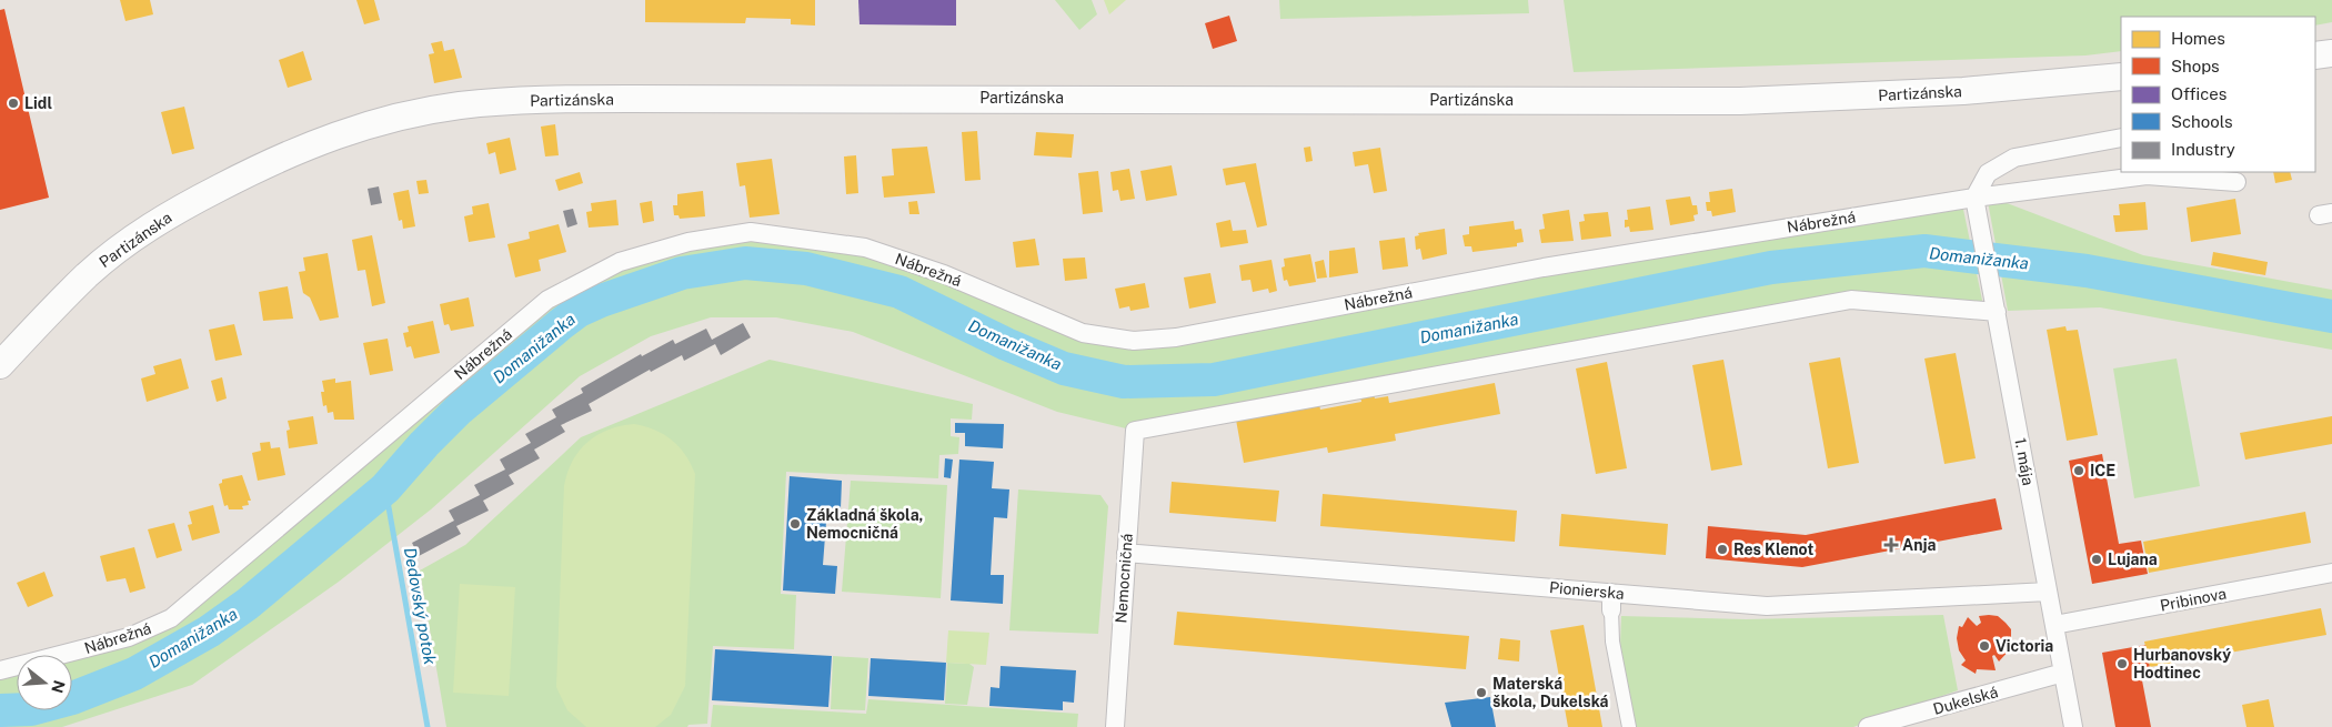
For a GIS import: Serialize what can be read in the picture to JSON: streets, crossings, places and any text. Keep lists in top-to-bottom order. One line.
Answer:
{"streets":{"main road":["Partizánska"],"street":["Nábrežná","1. mája","Nemocničná","Pionierska","Pribinova","Dukelská"]},"crossings":[["Nábrežná","1. mája"],["1. mája","Nemocničná"],["1. mája","Pionierska"],["1. mája","Pribinova"],["1. mája","Dukelská"],["Nemocničná","Pionierska"]],"water":["Domanižanka","Dedovský potok"],"places":{"other":["Lidl","ICE","Základná škola, Nemocničná","Res Klenot","Lujana","Victoria","Hurbanovský Hodtinec","Materská škola, Dukelská"],"health":["Anja"]},"legend":["Homes","Shops","Offices","Schools","Industry"],"north":"right"}
